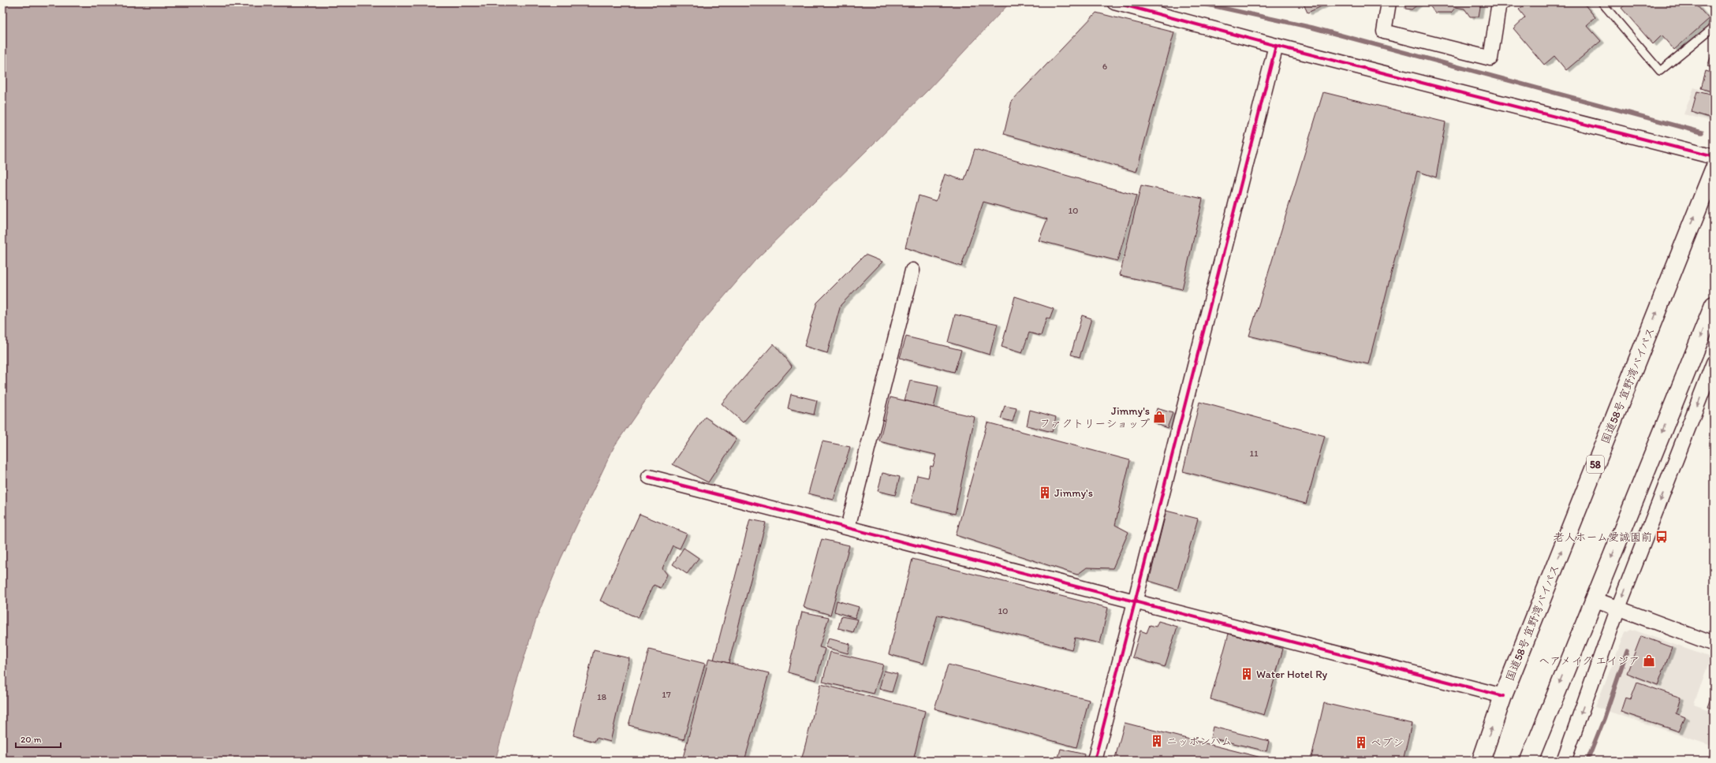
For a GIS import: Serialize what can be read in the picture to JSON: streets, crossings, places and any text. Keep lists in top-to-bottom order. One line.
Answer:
{"streets":{"highway":["国道58号 宜野湾バイパス","58"]},"places":{"shop":["Jimmy's ファクトリーショップ","ヘアメイク エイジア"],"building":["Jimmy's","Water Hotel Ry","ニッポンハム","ペプシ"],"bus stop":["老人ホーム愛誠園前"]},"house_numbers":["6","10","11","10","17","18"],"scale_bar":"20 m"}
